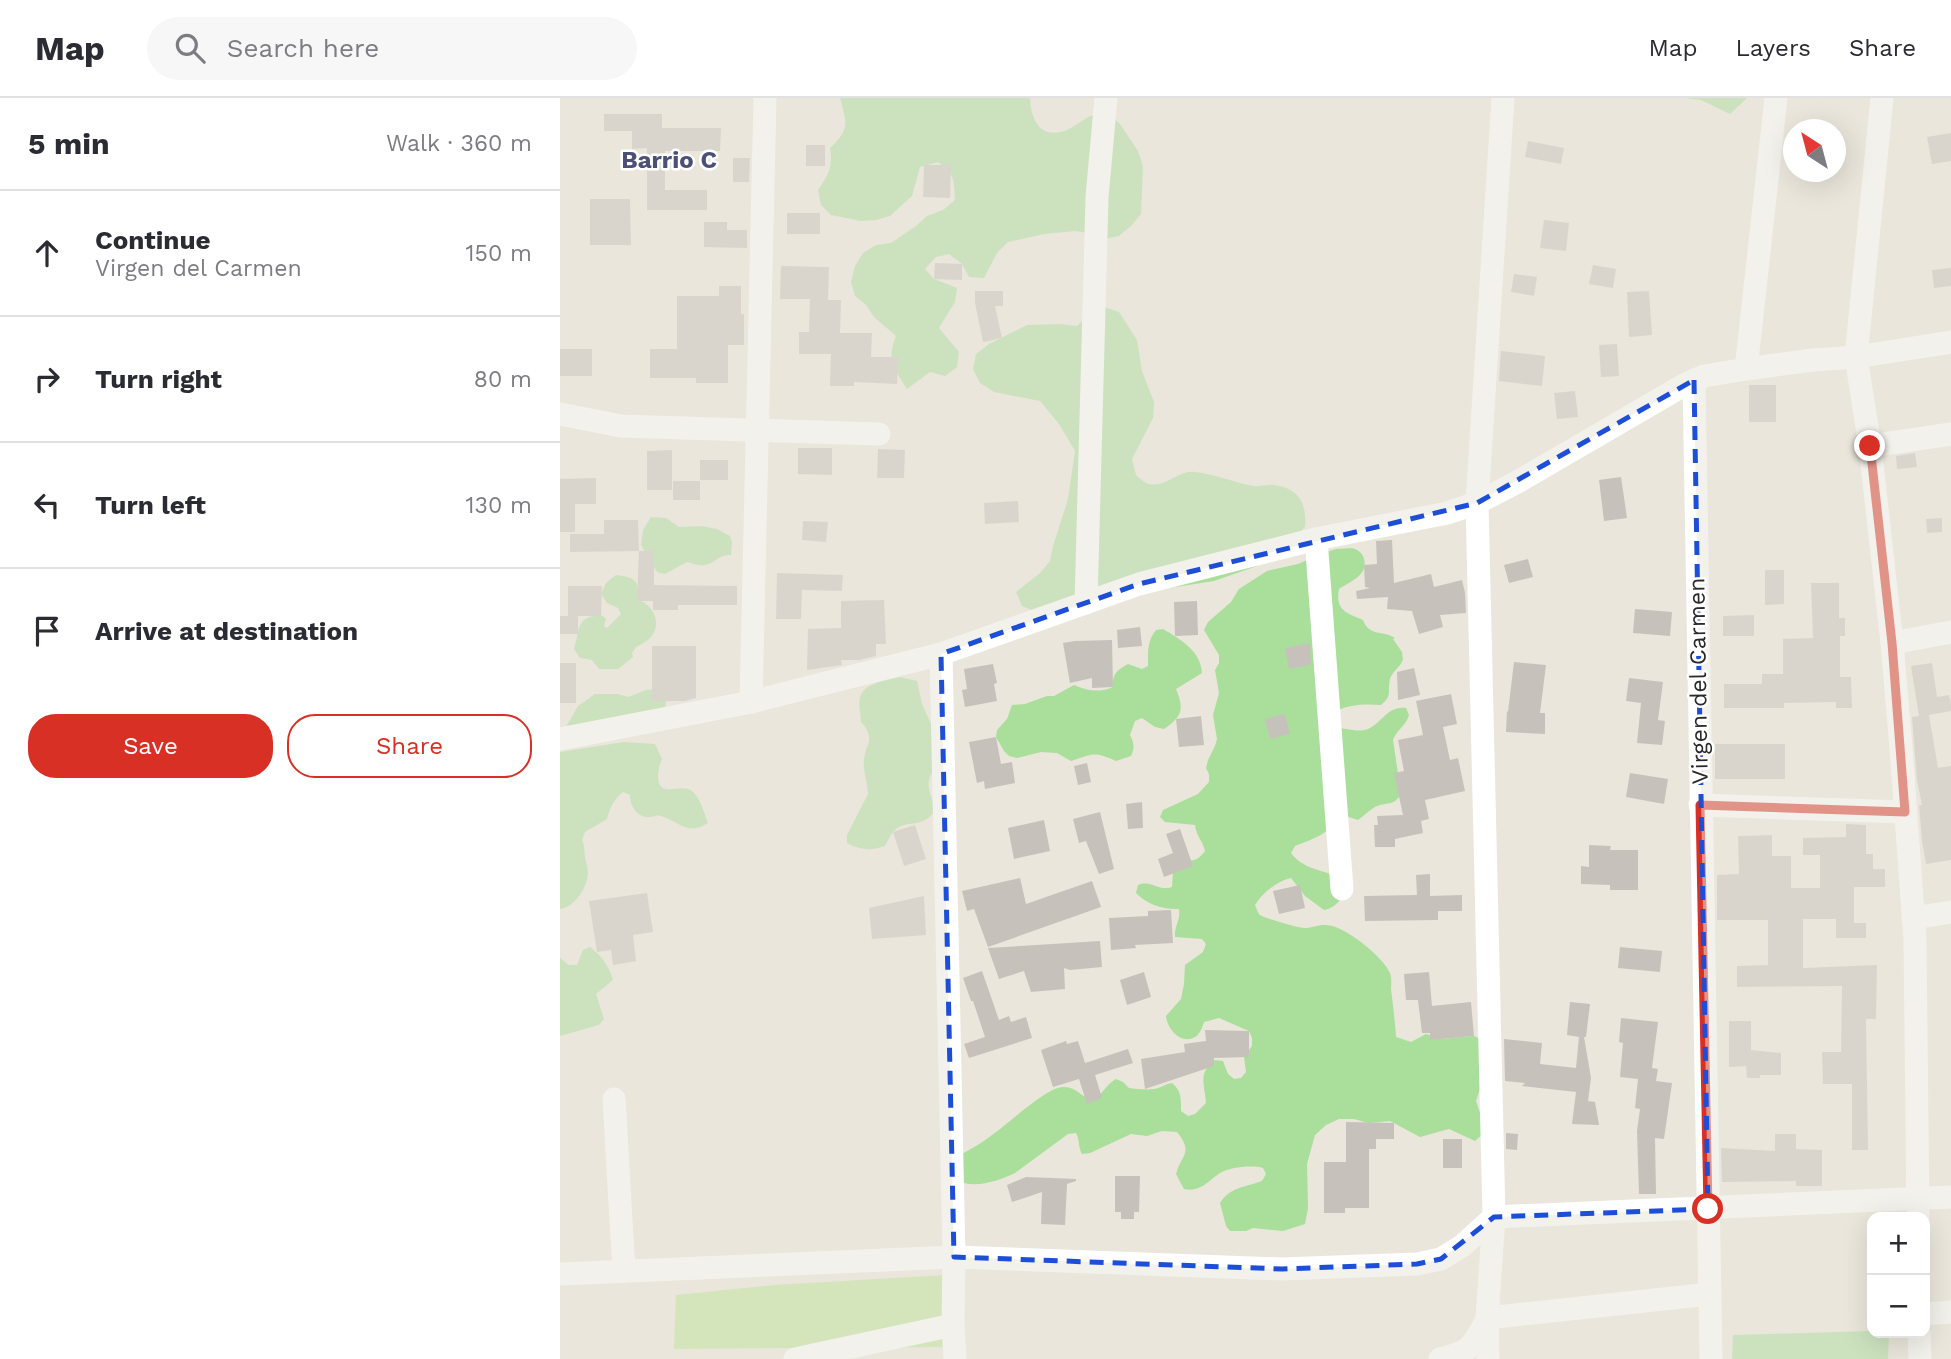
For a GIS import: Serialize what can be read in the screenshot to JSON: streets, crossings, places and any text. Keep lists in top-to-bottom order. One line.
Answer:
{"streets":{"street":["Virgen del Carmen"]},"districts":["Barrio C"],"north":"top left","page":{"header":"Map","search":"Search here","nav":["Map","Layers","Share"],"heading":["5 min","Walk · 360 m"],"list":[["Continue","Virgen del Carmen","150 m"],["Turn right","80 m"],["Turn left","130 m"],"Arrive at destination"],"buttons":["Save","Share"],"map_buttons":["+","−"]}}
